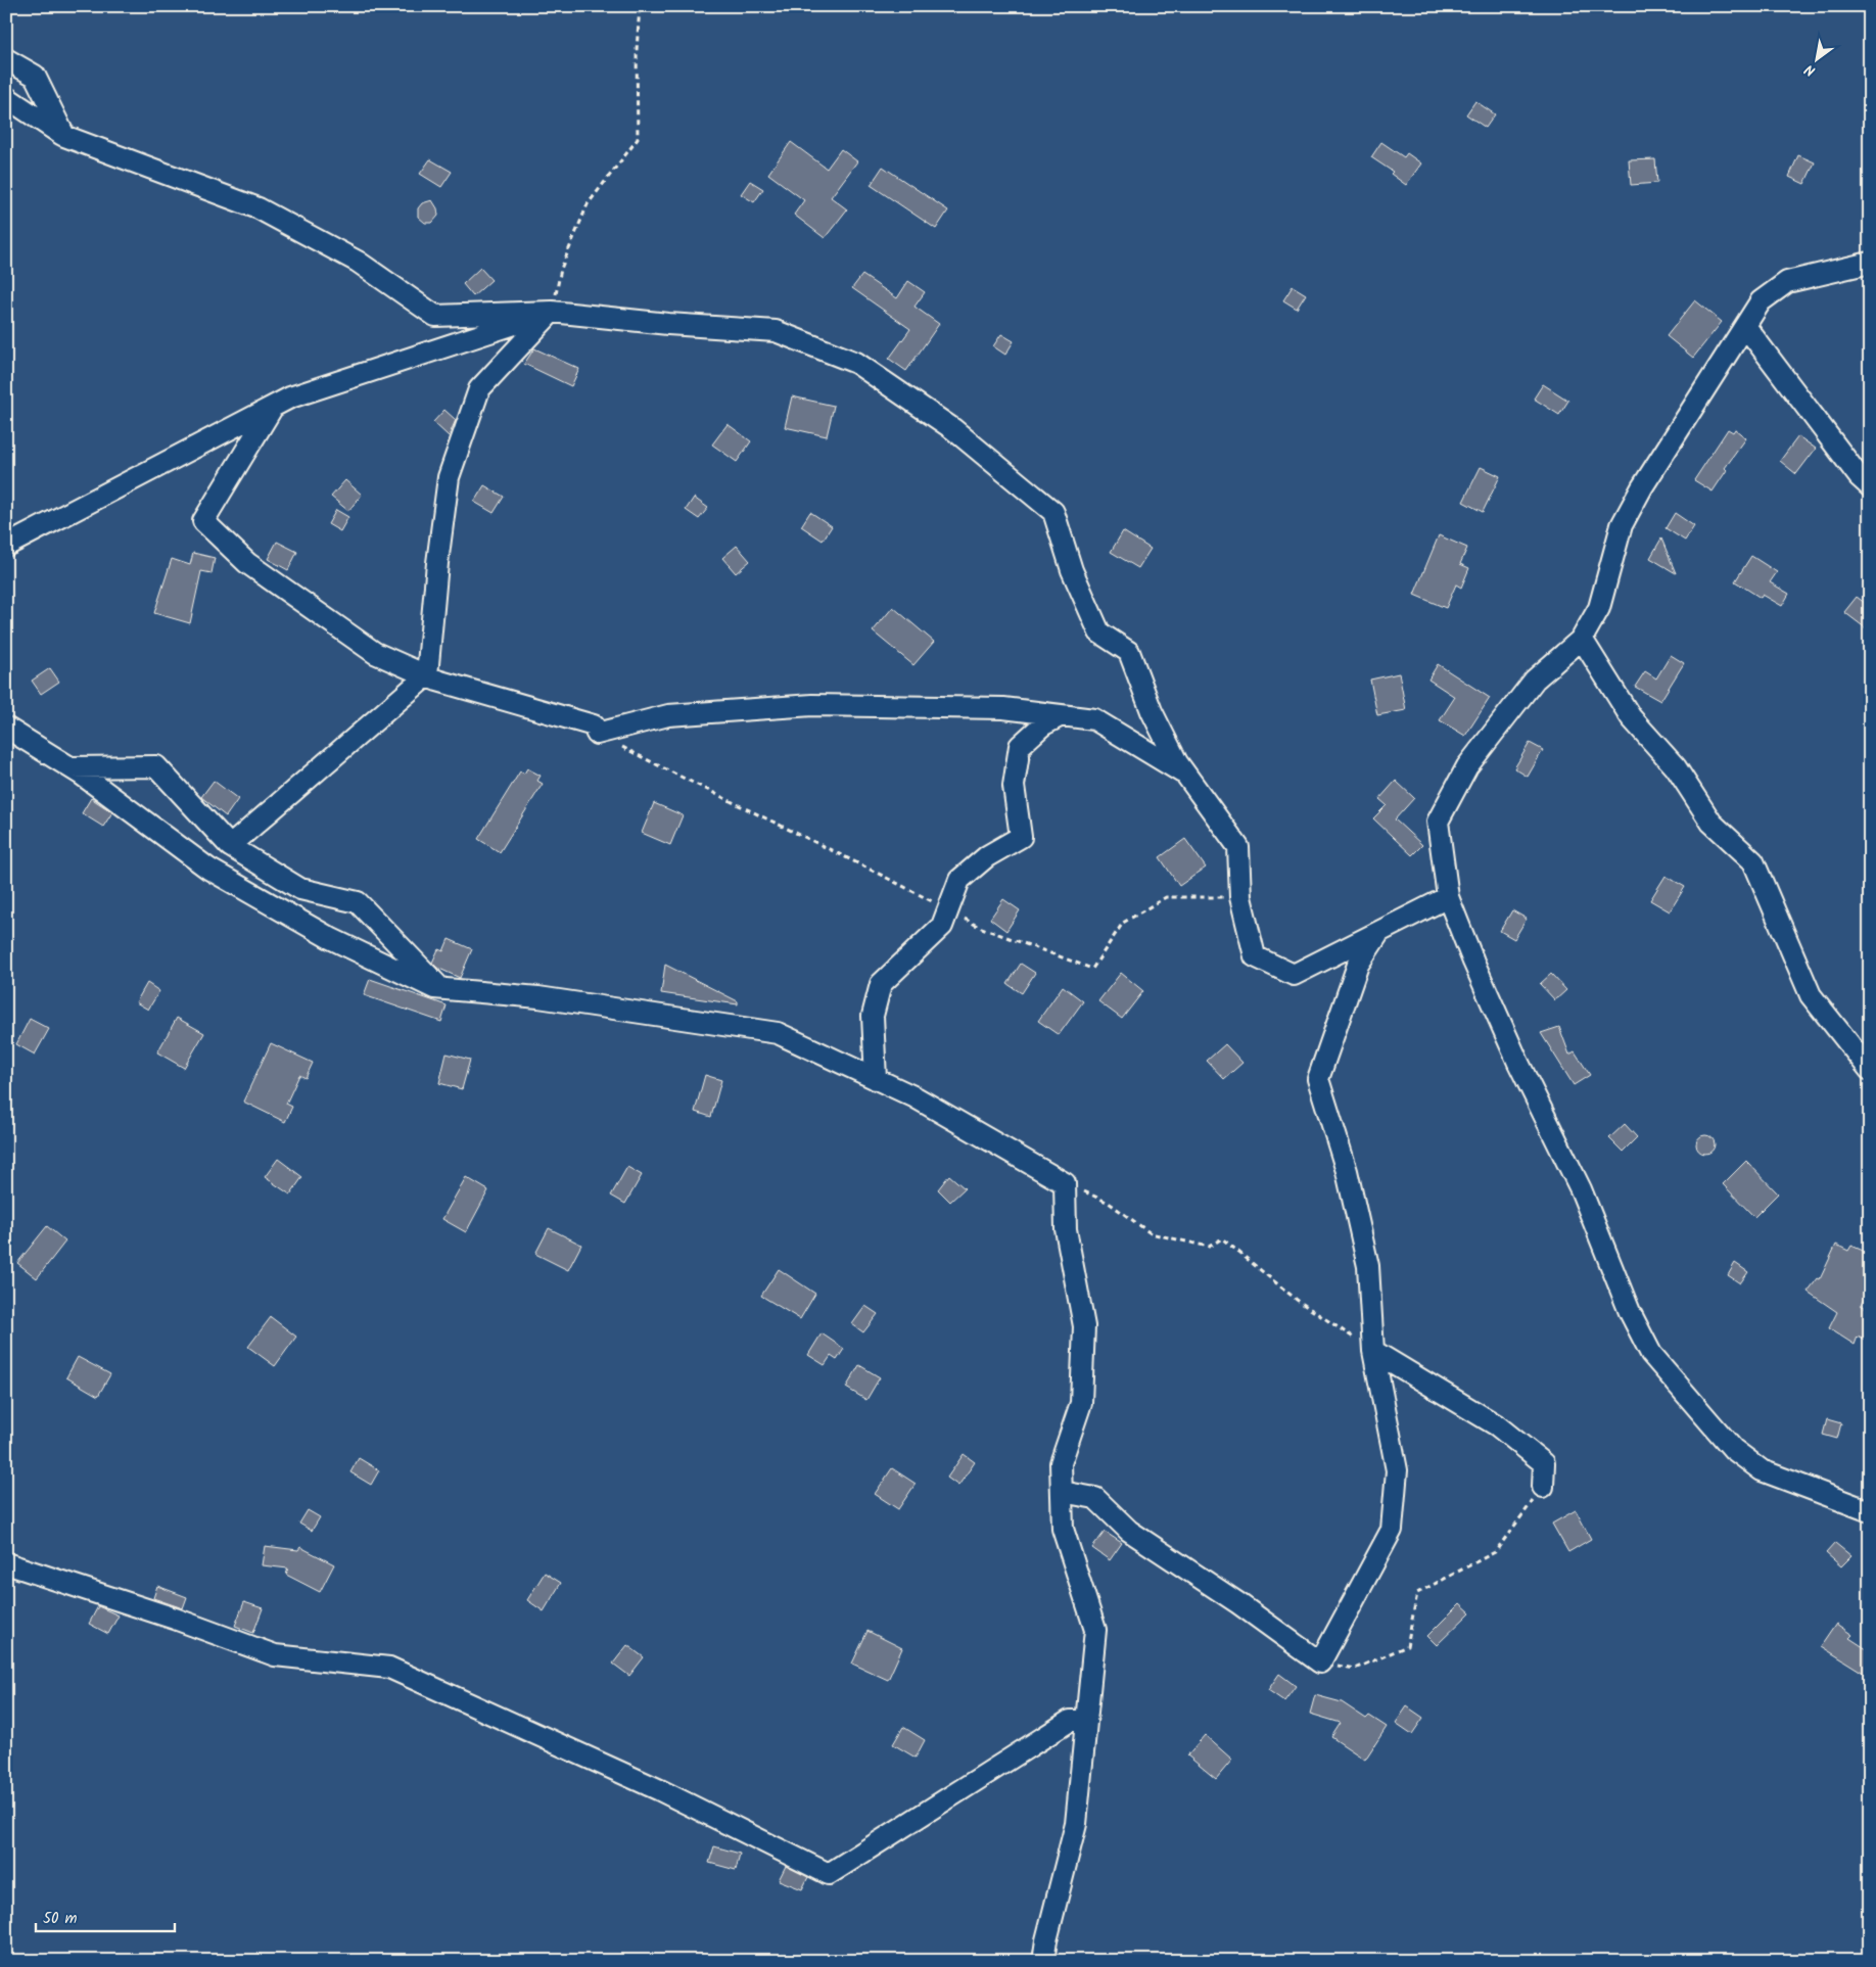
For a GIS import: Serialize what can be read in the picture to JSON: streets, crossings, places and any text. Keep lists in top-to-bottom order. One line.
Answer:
{"scale_bar":"50 m","north":"bottom left"}
